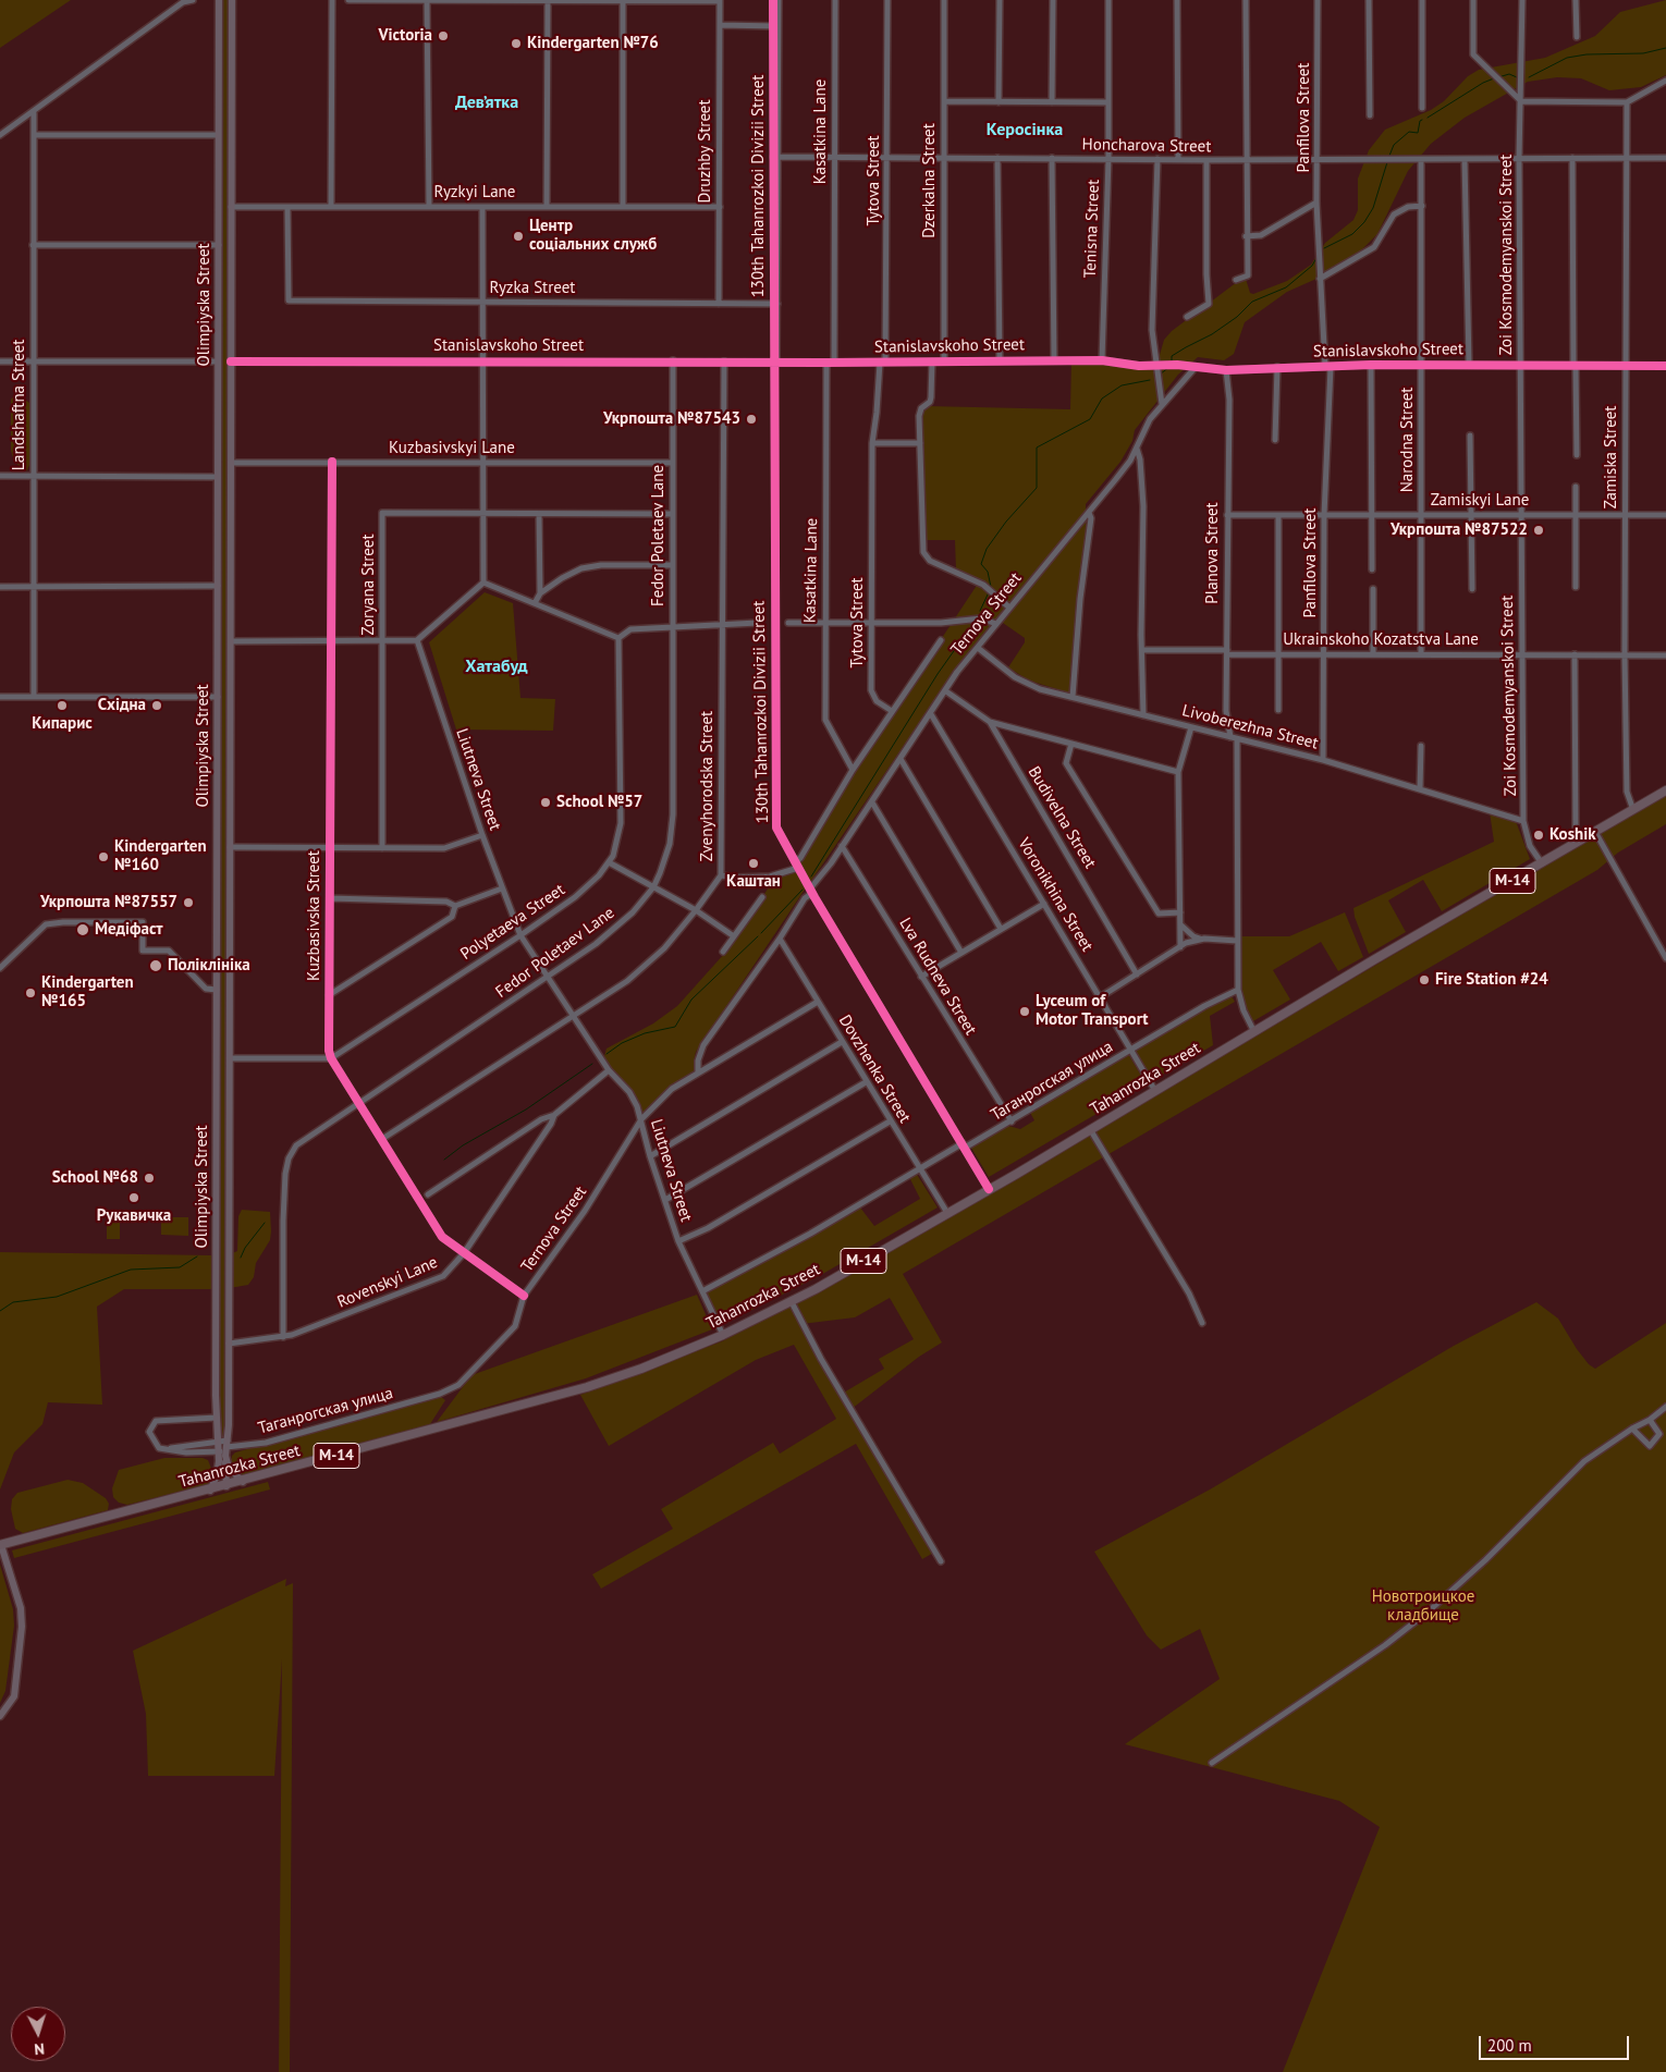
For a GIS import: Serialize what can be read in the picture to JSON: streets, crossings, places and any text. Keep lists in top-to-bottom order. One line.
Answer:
{"streets":{"highway":["М-14","Tahanrozka Street"],"main road":["Olimpiyska Street","Stanislavskoho Street","Таганрогская улица","Rovenskyi Lane"],"street":["Panfilova Street","Kasatkina Lane","Honcharova Street","Druzhby Street","Tytova Street","Dzerkalna Street","130th Tahanrozkoi Divizii Street","Ryzkyi Lane","Tenisna Street","Zoi Kosmodemyanskoi Street","Ryzka Street","Landshaftna Street","Narodna Street","Kuzbasivskyi Lane","Zamiska Street","Zamiskyi Lane","Fedor Poletaev Lane","Planova Street","Zoryana Street","Ternova Street","Ukrainskoho Kozatstva Lane","Livoberezhna Street","Liutneva Street","Zvenyhorodska Street","Budivelna Street","Voronikhina Street","Kuzbasivska Street","Polyetaeva Street","Lva Rudneva Street","Dovzhenka Street"]},"crossings":[["Panfilova Street","Honcharova Street"],["Panfilova Street","Stanislavskoho Street"],["Panfilova Street","Zamiskyi Lane"],["Panfilova Street","Ukrainskoho Kozatstva Lane"],["Panfilova Street","Livoberezhna Street"],["Kasatkina Lane","Honcharova Street"],["Kasatkina Lane","Stanislavskoho Street"],["Kasatkina Lane","Ternova Street"],["Honcharova Street","Tytova Street"],["Honcharova Street","Dzerkalna Street"],["Honcharova Street","130th Tahanrozkoi Divizii Street"],["Honcharova Street","Tenisna Street"],["Honcharova Street","Zoi Kosmodemyanskoi Street"],["Honcharova Street","Narodna Street"],["Honcharova Street","Zamiska Street"],["Druzhby Street","Ryzkyi Lane"],["Druzhby Street","Ryzka Street"],["Tytova Street","Stanislavskoho Street"],["Tytova Street","Ternova Street"],["Dzerkalna Street","Stanislavskoho Street"],["130th Tahanrozkoi Divizii Street","Ryzka Street"],["130th Tahanrozkoi Divizii Street","Stanislavskoho Street"],["130th Tahanrozkoi Divizii Street","Ternova Street"],["130th Tahanrozkoi Divizii Street","Tahanrozka Street"],["130th Tahanrozkoi Divizii Street","Таганрогская улица"],["Ryzkyi Lane","Ryzka Street"],["Ryzkyi Lane","Olimpiyska Street"],["Tenisna Street","Stanislavskoho Street"],["Zoi Kosmodemyanskoi Street","Stanislavskoho Street"],["Zoi Kosmodemyanskoi Street","Zamiskyi Lane"],["Zoi Kosmodemyanskoi Street","Ukrainskoho Kozatstva Lane"],["Zoi Kosmodemyanskoi Street","Livoberezhna Street"],["Zoi Kosmodemyanskoi Street","Tahanrozka Street"],["Olimpiyska Street","Stanislavskoho Street"],["Olimpiyska Street","Kuzbasivskyi Lane"],["Olimpiyska Street","Tahanrozka Street"],["Olimpiyska Street","Таганрогская улица"],["Olimpiyska Street","Rovenskyi Lane"],["Stanislavskoho Street","Landshaftna Street"],["Stanislavskoho Street","Narodna Street"],["Stanislavskoho Street","Zamiska Street"],["Stanislavskoho Street","Fedor Poletaev Lane"],["Stanislavskoho Street","Planova Street"],["Stanislavskoho Street","Ternova Street"],["Stanislavskoho Street","Zvenyhorodska Street"],["Narodna Street","Zamiskyi Lane"],["Narodna Street","Ukrainskoho Kozatstva Lane"],["Kuzbasivskyi Lane","Fedor Poletaev Lane"],["Kuzbasivskyi Lane","Kuzbasivska Street"],["Zamiska Street","Zamiskyi Lane"],["Zamiska Street","Ukrainskoho Kozatstva Lane"],["Zamiska Street","Tahanrozka Street"],["Zamiskyi Lane","Planova Street"],["Fedor Poletaev Lane","Zoryana Street"],["Fedor Poletaev Lane","Liutneva Street"],["Fedor Poletaev Lane","Kuzbasivska Street"],["Fedor Poletaev Lane","Rovenskyi Lane"],["Planova Street","Ukrainskoho Kozatstva Lane"],["Planova Street","Livoberezhna Street"],["Ternova Street","Livoberezhna Street"],["Ternova Street","Liutneva Street"],["Ternova Street","Budivelna Street"],["Ternova Street","Voronikhina Street"],["Ternova Street","Kuzbasivska Street"],["Ternova Street","Lva Rudneva Street"],["Ternova Street","Dovzhenka Street"],["Ternova Street","Таганрогская улица"],["Liutneva Street","Zvenyhorodska Street"],["Liutneva Street","Polyetaeva Street"],["Liutneva Street","Tahanrozka Street"],["Liutneva Street","Таганрогская улица"],["Zvenyhorodska Street","Kuzbasivska Street"],["Voronikhina Street","Tahanrozka Street"],["Voronikhina Street","Таганрогская улица"],["Kuzbasivska Street","Polyetaeva Street"],["Kuzbasivska Street","Rovenskyi Lane"],["Lva Rudneva Street","Таганрогская улица"],["Dovzhenka Street","Tahanrozka Street"],["Dovzhenka Street","Таганрогская улица"]],"districts":["Дев’ятка","Керосінка","Хатабуд"],"parks":["Новотроицкое кладбище"],"places":["Victoria","Kindergarten №76","Центр соціальних служб","Укрпошта №87543","Укрпошта №87522","Кипарис","Східна","School №57","Koshik","Kindergarten №160","Каштан","Укрпошта №87557","Медіфаст","Поліклініка","Fire Station #24","Kindergarten №165","Lyceum of Motor Transport","School №68","Рукавичка"],"scale_bar":"200 m","north":"bottom"}
